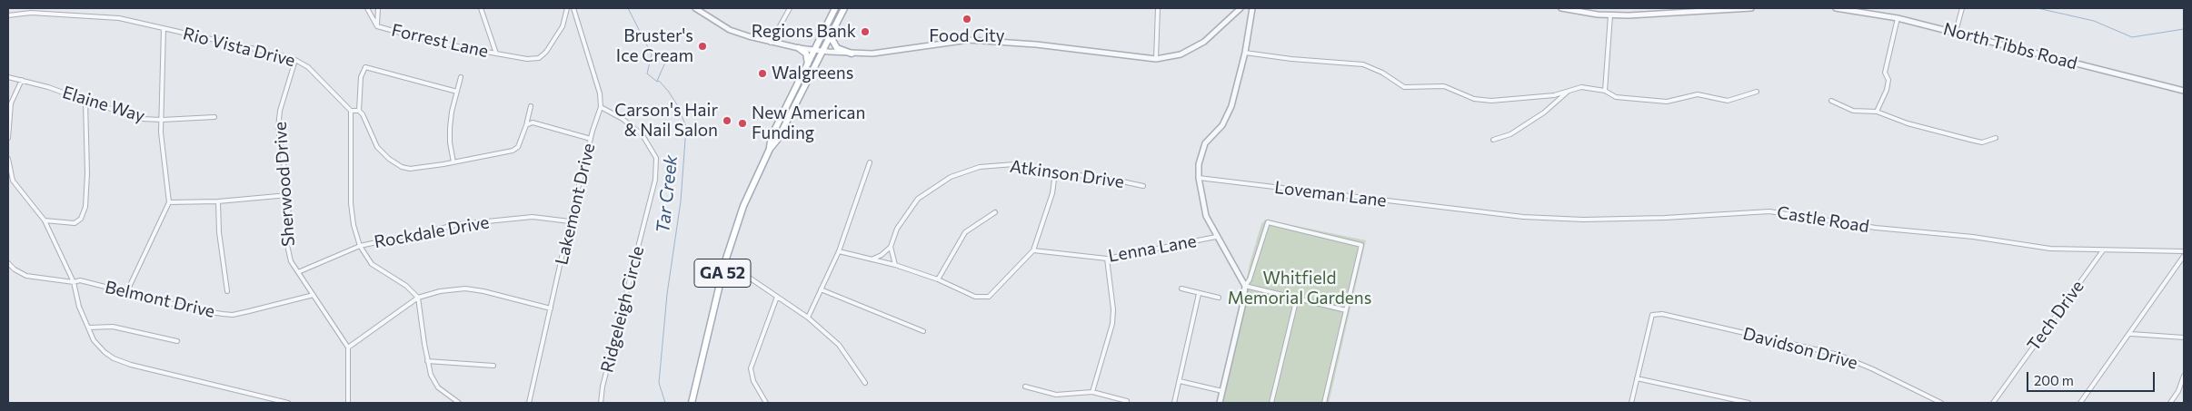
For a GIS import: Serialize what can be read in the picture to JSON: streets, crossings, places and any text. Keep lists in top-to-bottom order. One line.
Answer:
{"streets":{"main road":["GA 52"],"street":["Forrest Lane","North Tibbs Road","Rio Vista Drive","Elaine Way","Atkinson Drive","Sherwood Drive","Loveman Lane","Lakemont Drive","Castle Road","Rockdale Drive","Lenna Lane","Belmont Drive","Ridgeleigh Circle","Tech Drive","Davidson Drive"]},"crossings":[["Rio Vista Drive","Sherwood Drive"],["Sherwood Drive","Rockdale Drive"],["Sherwood Drive","Belmont Drive"],["Loveman Lane","Castle Road"],["Lakemont Drive","Rockdale Drive"],["Lakemont Drive","Ridgeleigh Circle"],["Castle Road","Tech Drive"]],"water":["Tar Creek"],"parks":["Whitfield Memorial Gardens"],"places":["Food City","Regions Bank","Bruster's Ice Cream","Walgreens","Carson's Hair & Nail Salon","New American Funding"],"scale_bar":"200 m"}
